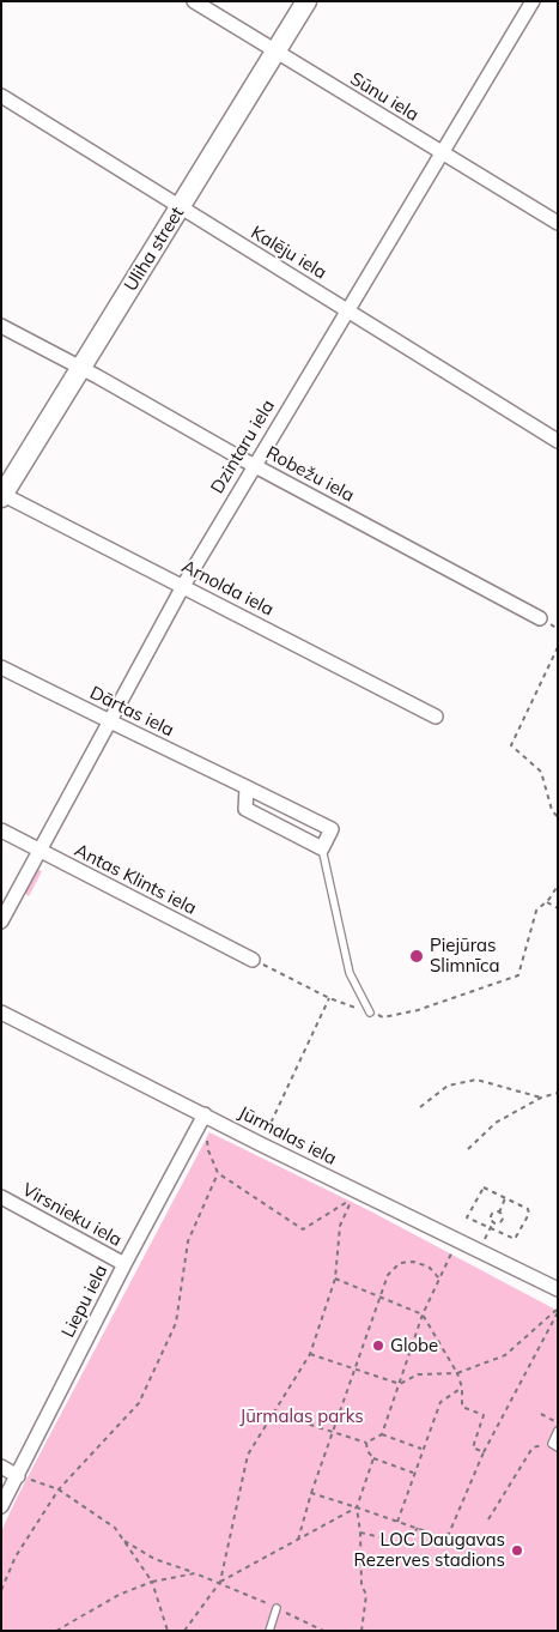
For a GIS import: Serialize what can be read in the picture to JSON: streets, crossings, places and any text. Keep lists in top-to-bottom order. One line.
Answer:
{"streets":{"main road":["Uliha street"],"street":["Sūnu iela","Kalēju iela","Dzintaru iela","Robežu iela","Arnolda iela","Dārtas iela","Antas Klints iela","Jūrmalas iela","Virsnieku iela","Liepu iela"]},"crossings":[["Sūnu iela","Uliha street"],["Sūnu iela","Dzintaru iela"],["Uliha street","Kalēju iela"],["Uliha street","Robežu iela"],["Uliha street","Arnolda iela"],["Kalēju iela","Dzintaru iela"],["Dzintaru iela","Robežu iela"],["Dzintaru iela","Arnolda iela"],["Dzintaru iela","Dārtas iela"],["Dzintaru iela","Antas Klints iela"],["Jūrmalas iela","Liepu iela"],["Virsnieku iela","Liepu iela"]],"parks":["Jūrmalas parks"],"places":["Piejūras Slimnīca","Globe","LOC Daugavas Rezerves stadions"]}
